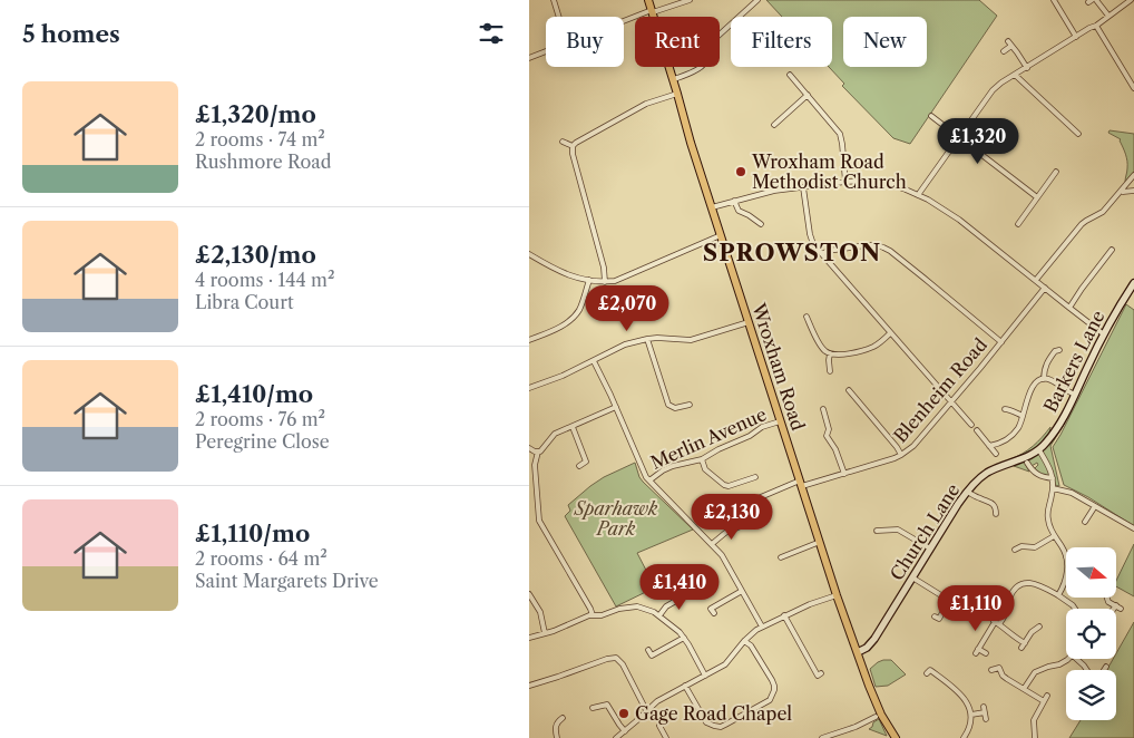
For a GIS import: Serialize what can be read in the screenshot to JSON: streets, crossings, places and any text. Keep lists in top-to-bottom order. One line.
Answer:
{"streets":{"main road":["Wroxham Road"],"street":["Barkers Lane","Blenheim Road","Merlin Avenue","Church Lane"]},"crossings":[["Barkers Lane","Church Lane"],["Wroxham Road","Blenheim Road"],["Wroxham Road","Merlin Avenue"],["Wroxham Road","Church Lane"]],"districts":["SPROWSTON"],"parks":["Sparhawk Park"],"places":["Wroxham Road Methodist Church","Gage Road Chapel"],"north":"right","page":{"heading":"5 homes","chip":["Buy","Rent","Filters","New"],"list":[{"name":"£1,320/mo","note":"2 rooms · 74 m² · Rushmore Road"},{"name":"£2,130/mo","note":"4 rooms · 144 m² · Libra Court"},{"name":"£1,410/mo","note":"2 rooms · 76 m² · Peregrine Close"},{"name":"£1,110/mo","note":"2 rooms · 64 m² · Saint Margarets Drive"}],"price":["£1,320","£2,070","£2,130","£1,410","£1,110"]}}
